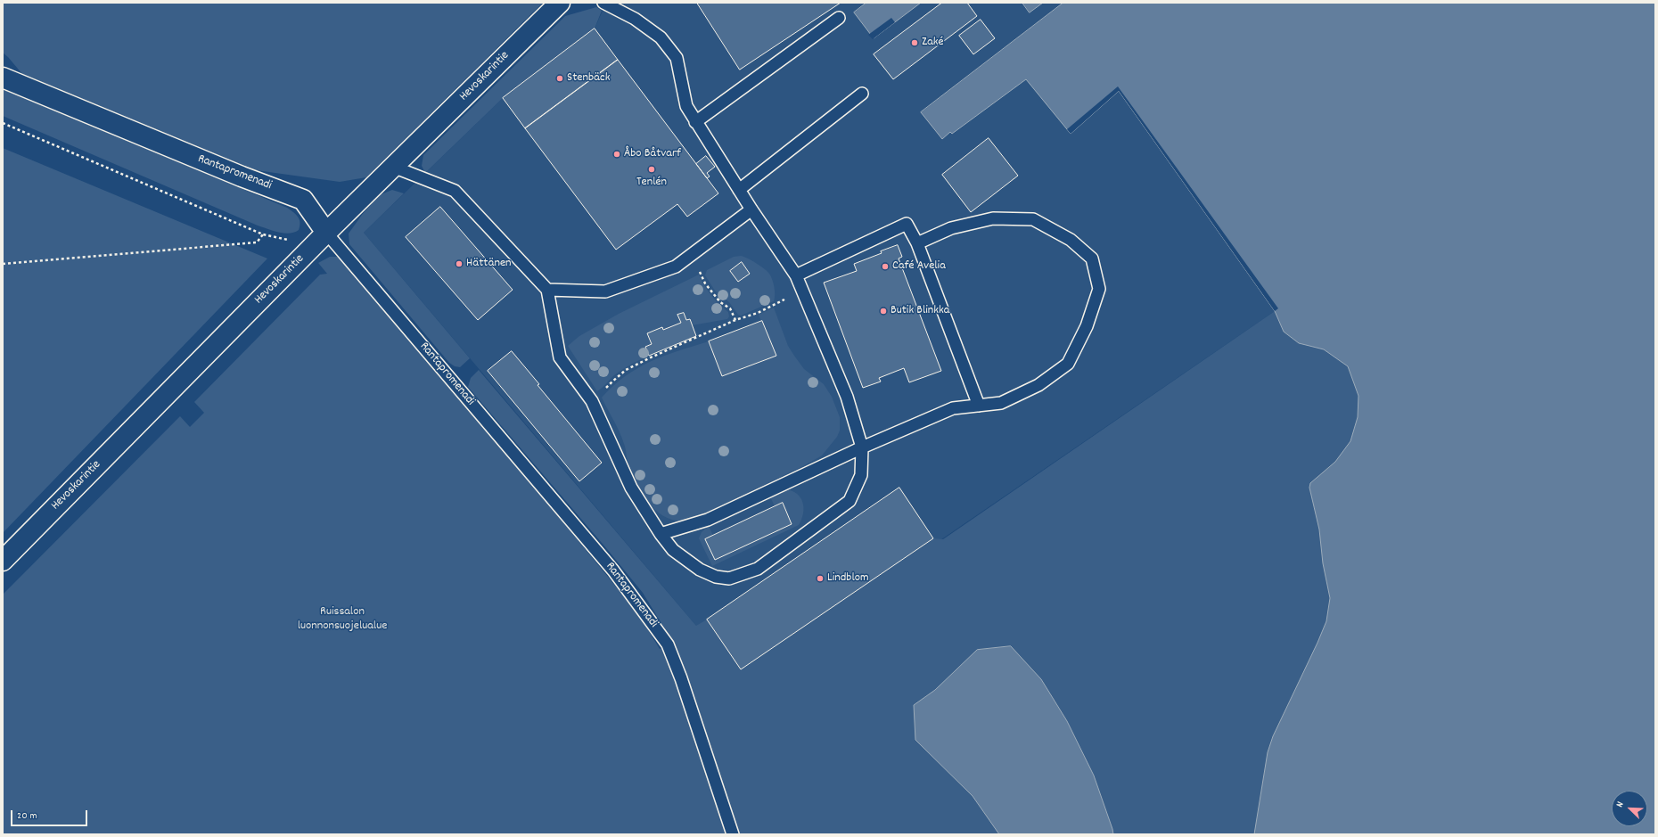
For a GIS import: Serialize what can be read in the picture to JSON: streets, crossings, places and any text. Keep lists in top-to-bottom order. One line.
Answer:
{"streets":{"street":["Hevoskarintie","Rantapromenadi"]},"crossings":[["Hevoskarintie","Rantapromenadi"]],"parks":["Ruissalon luonnonsuojelualue"],"places":["Zaké","Stenbäck","Åbo Båtvarf","Tenlén","Hättänen","Café Avelia","Butik Blinkka","Lindblom"],"scale_bar":"20 m","north":"top left"}
